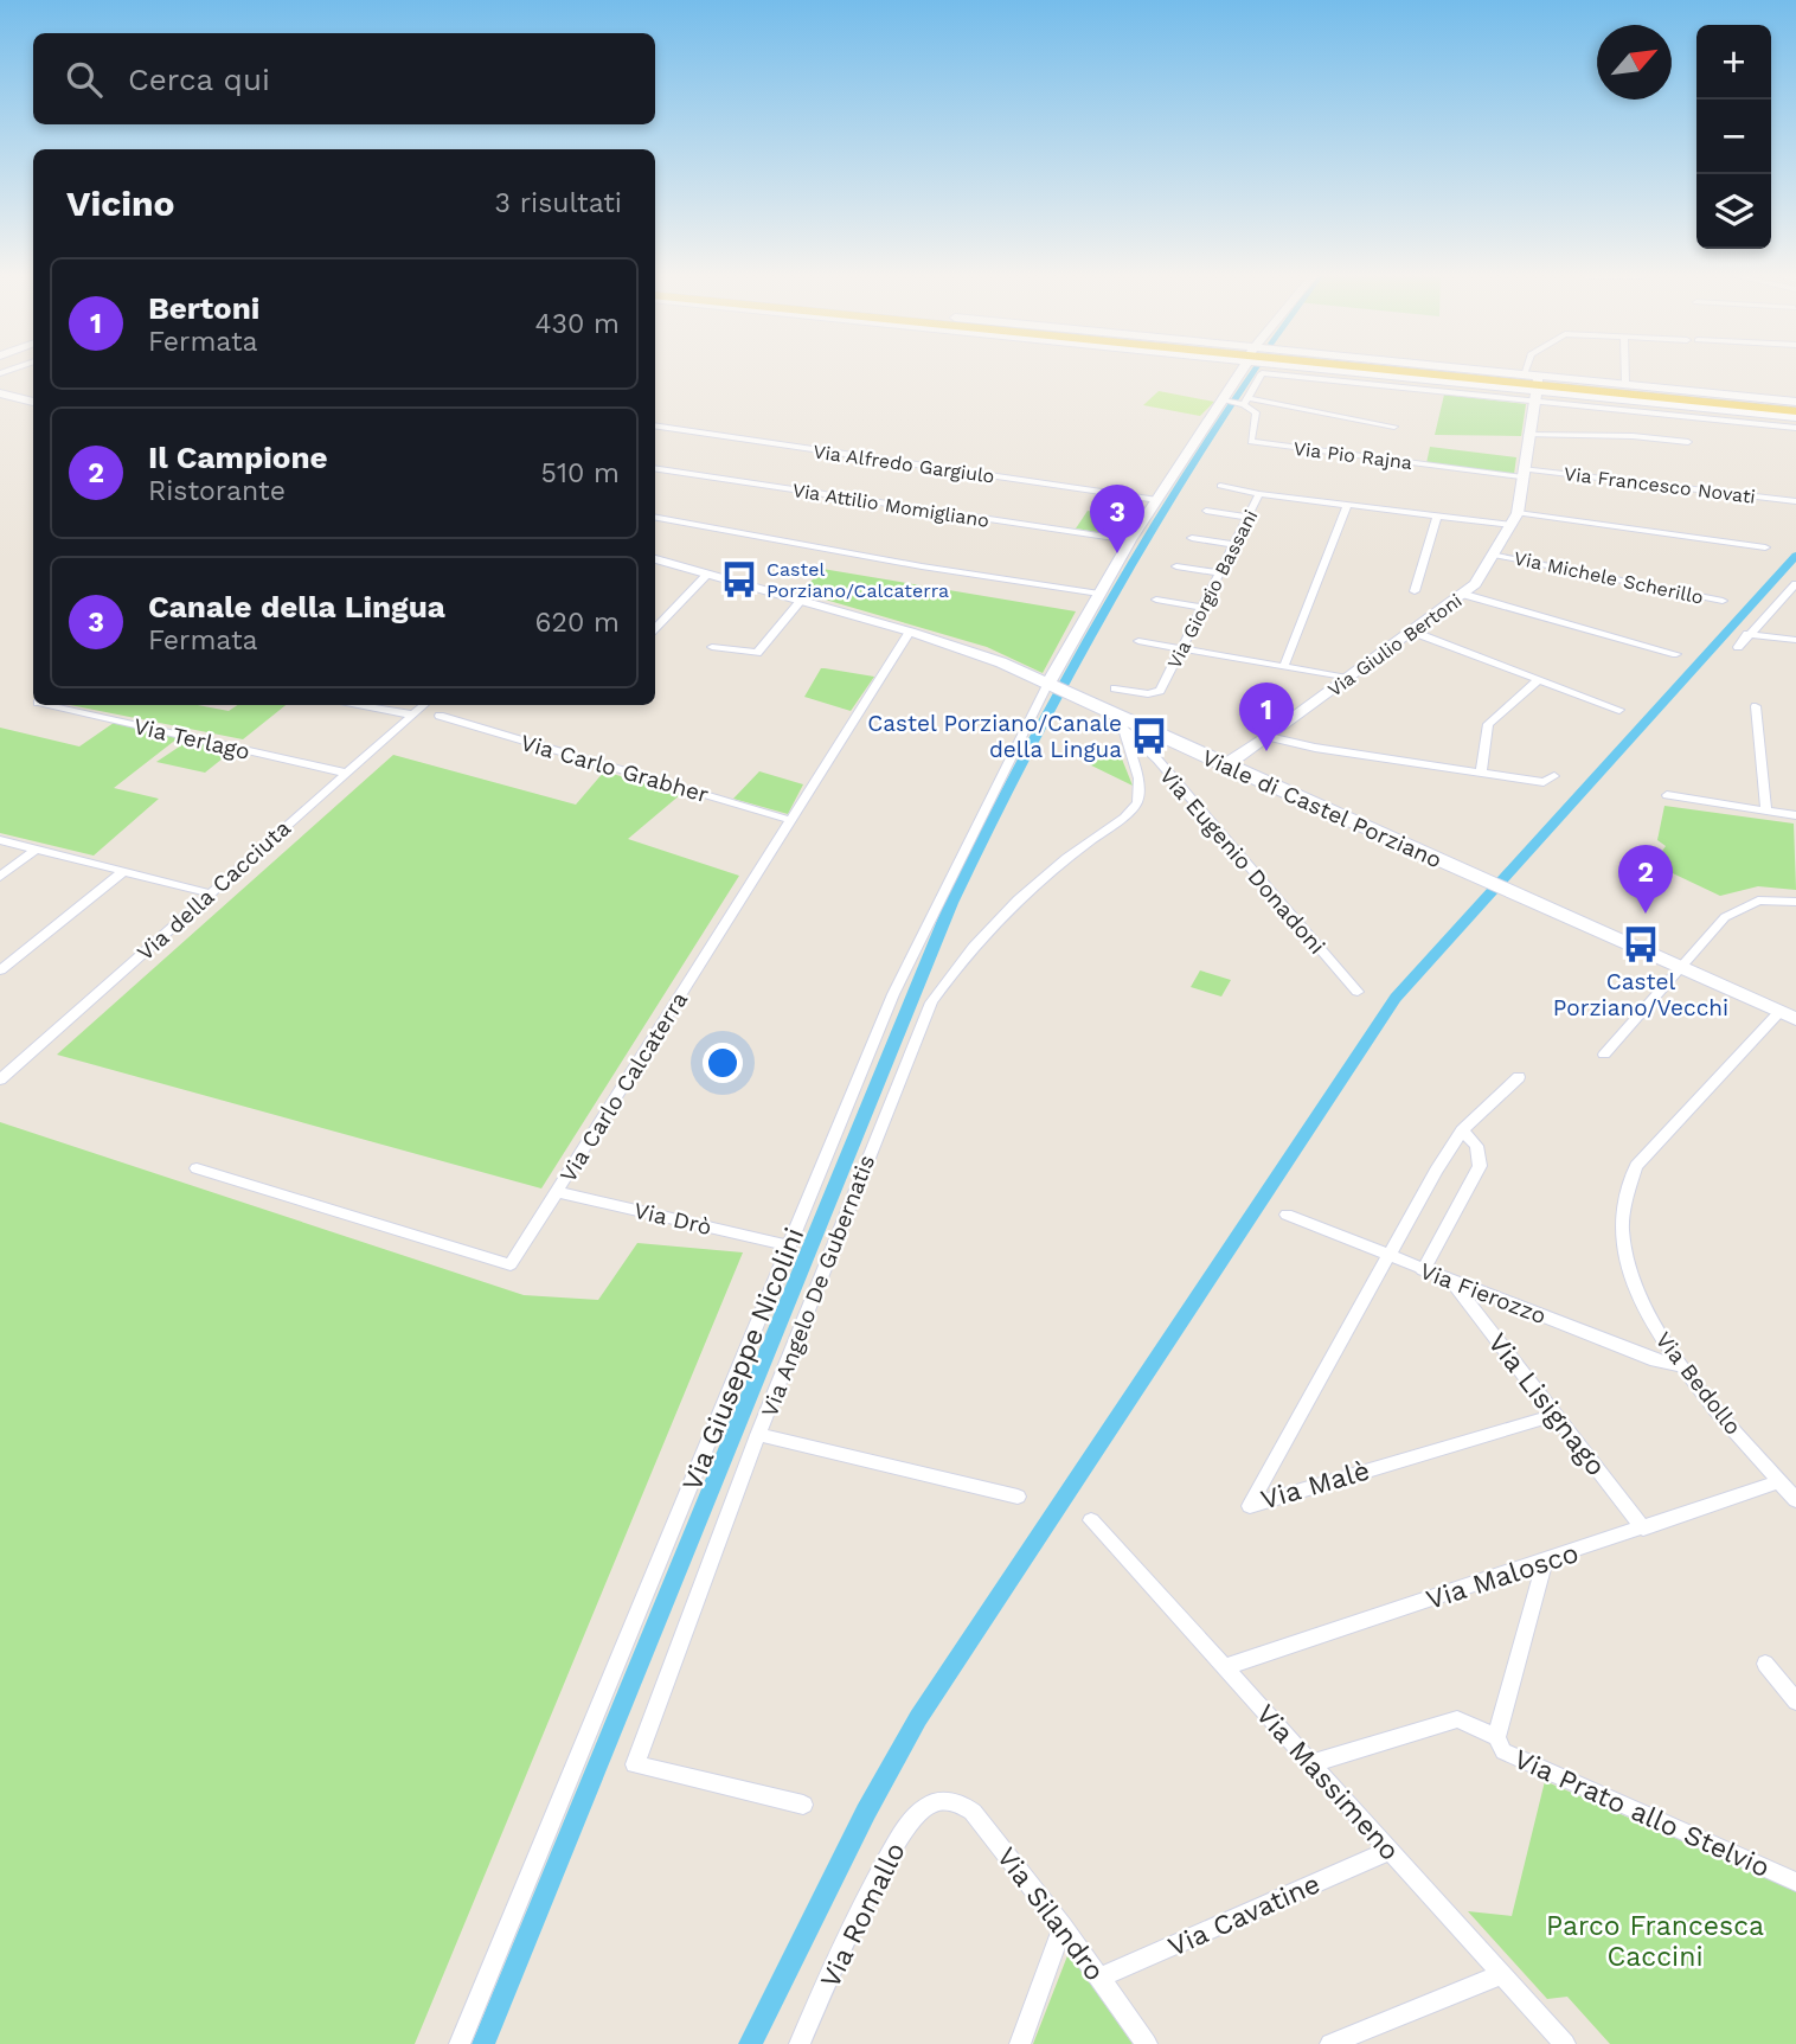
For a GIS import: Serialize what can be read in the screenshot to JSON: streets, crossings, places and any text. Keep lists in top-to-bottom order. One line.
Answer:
{"streets":{"street":["Via Pio Rajna","Via Alfredo Gargiulo","Via Francesco Novati","Via Attilio Momigliano","Via Michele Scherillo","Via Giorgio Bassani","Via Giulio Bertoni","Via Terlago","Via Carlo Grabher","Viale di Castel Porziano","Via Eugenio Donadoni","Via della Cacciuta","Via Carlo Calcaterra","Via Drò","Via Angelo De Gubernatis","Via Fierozzo","Via Giuseppe Nicolini","Via Bedollo","Via Lisignago","Via Malè","Via Malosco","Via Massimeno","Via Prato allo Stelvio","Via Silandro","Via Romallo","Via Cavatine"]},"crossings":[["Via Pio Rajna","Via Francesco Novati"],["Via Pio Rajna","Via Giulio Bertoni"],["Via Francesco Novati","Via Giulio Bertoni"],["Via Michele Scherillo","Via Giulio Bertoni"],["Via Giorgio Bassani","Via Giulio Bertoni"],["Via Giulio Bertoni","Viale di Castel Porziano"],["Via Terlago","Via della Cacciuta"],["Via Carlo Grabher","Via Carlo Calcaterra"],["Viale di Castel Porziano","Via Eugenio Donadoni"],["Viale di Castel Porziano","Via Carlo Calcaterra"],["Viale di Castel Porziano","Via Angelo De Gubernatis"],["Viale di Castel Porziano","Via Giuseppe Nicolini"],["Viale di Castel Porziano","Via Bedollo"],["Via Eugenio Donadoni","Via Angelo De Gubernatis"],["Via Carlo Calcaterra","Via Drò"],["Via Drò","Via Giuseppe Nicolini"],["Via Fierozzo","Via Bedollo"],["Via Fierozzo","Via Lisignago"],["Via Fierozzo","Via Malè"],["Via Bedollo","Via Malosco"],["Via Lisignago","Via Malè"],["Via Lisignago","Via Malosco"],["Via Malosco","Via Massimeno"],["Via Massimeno","Via Prato allo Stelvio"],["Via Massimeno","Via Cavatine"],["Via Silandro","Via Romallo"],["Via Silandro","Via Cavatine"]],"parks":["Parco Francesca Caccini"],"places":{"bus stop":["Castel Porziano/Calcaterra","Castel Porziano/Canale della Lingua","Castel Porziano/Vecchi"]},"north":"top right","page":{"map_buttons":["+","−"],"search":"Cerca qui","heading":["Vicino","3 risultati"],"list":[{"mark":"1","name":"Bertoni","note":"Fermata","value":"430 m"},{"mark":"2","name":"Il Campione","note":"Ristorante","value":"510 m"},{"mark":"3","name":"Canale della Lingua","note":"Fermata","value":"620 m"}],"pins":["3","1","2"]}}
